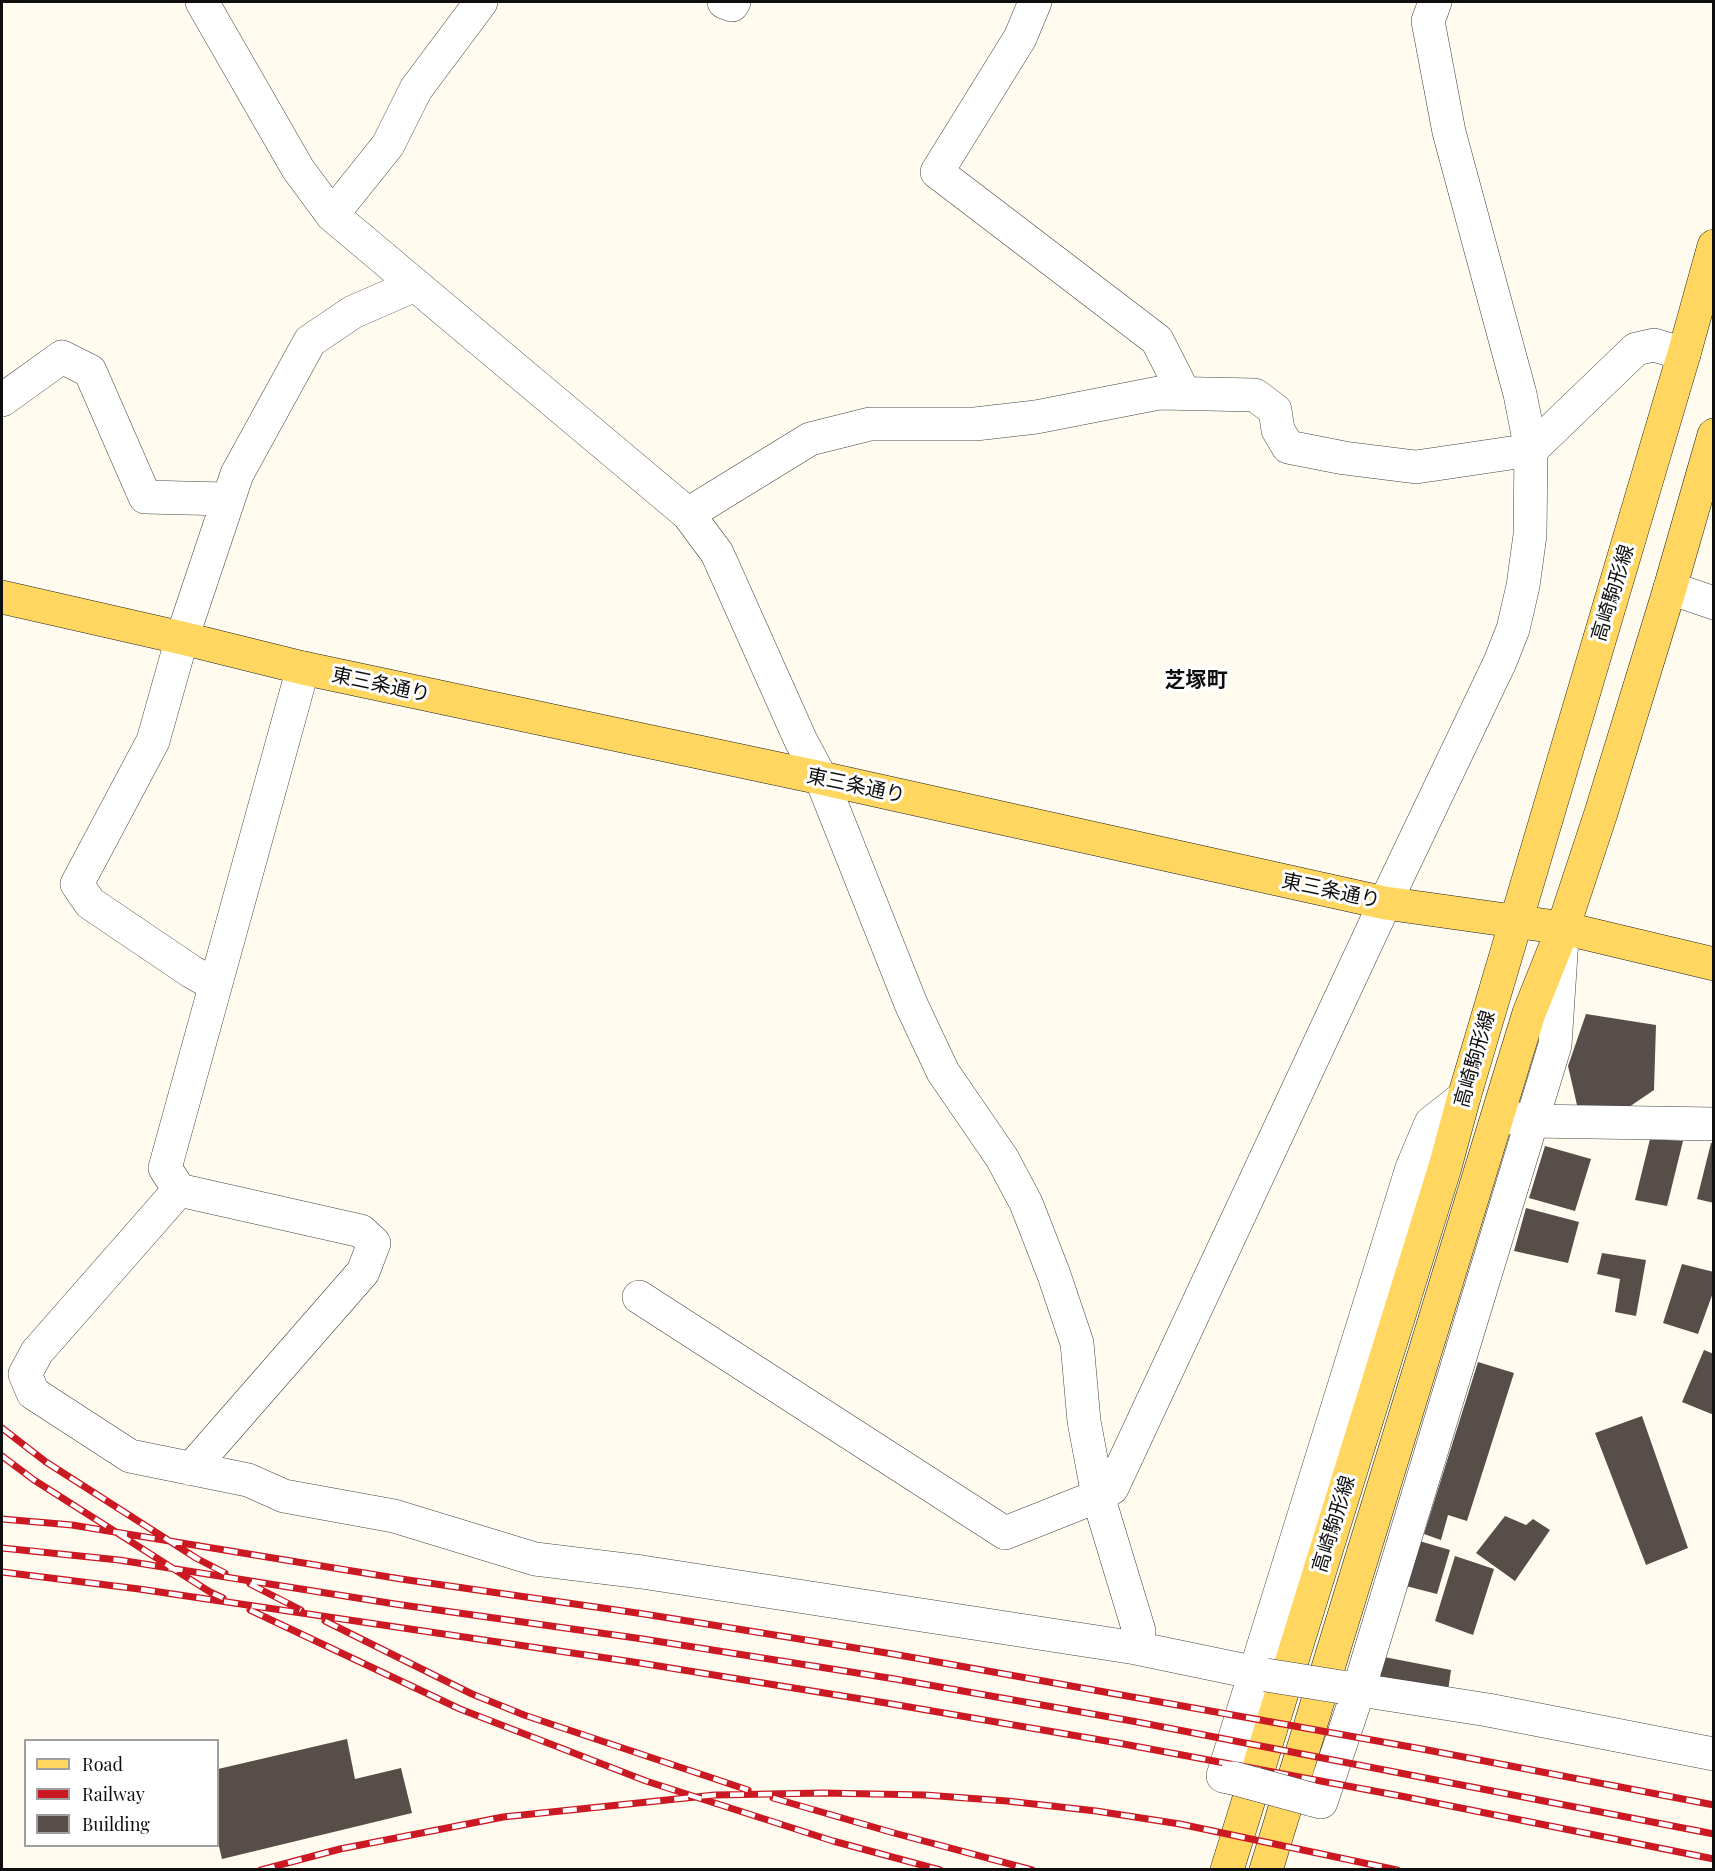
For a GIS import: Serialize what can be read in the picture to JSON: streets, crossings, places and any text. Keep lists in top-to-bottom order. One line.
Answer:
{"streets":{"main road":["高崎駒形線","東三条通り"]},"crossings":[["高崎駒形線","東三条通り"]],"districts":["芝塚町"],"legend":["Road","Railway","Building"]}
